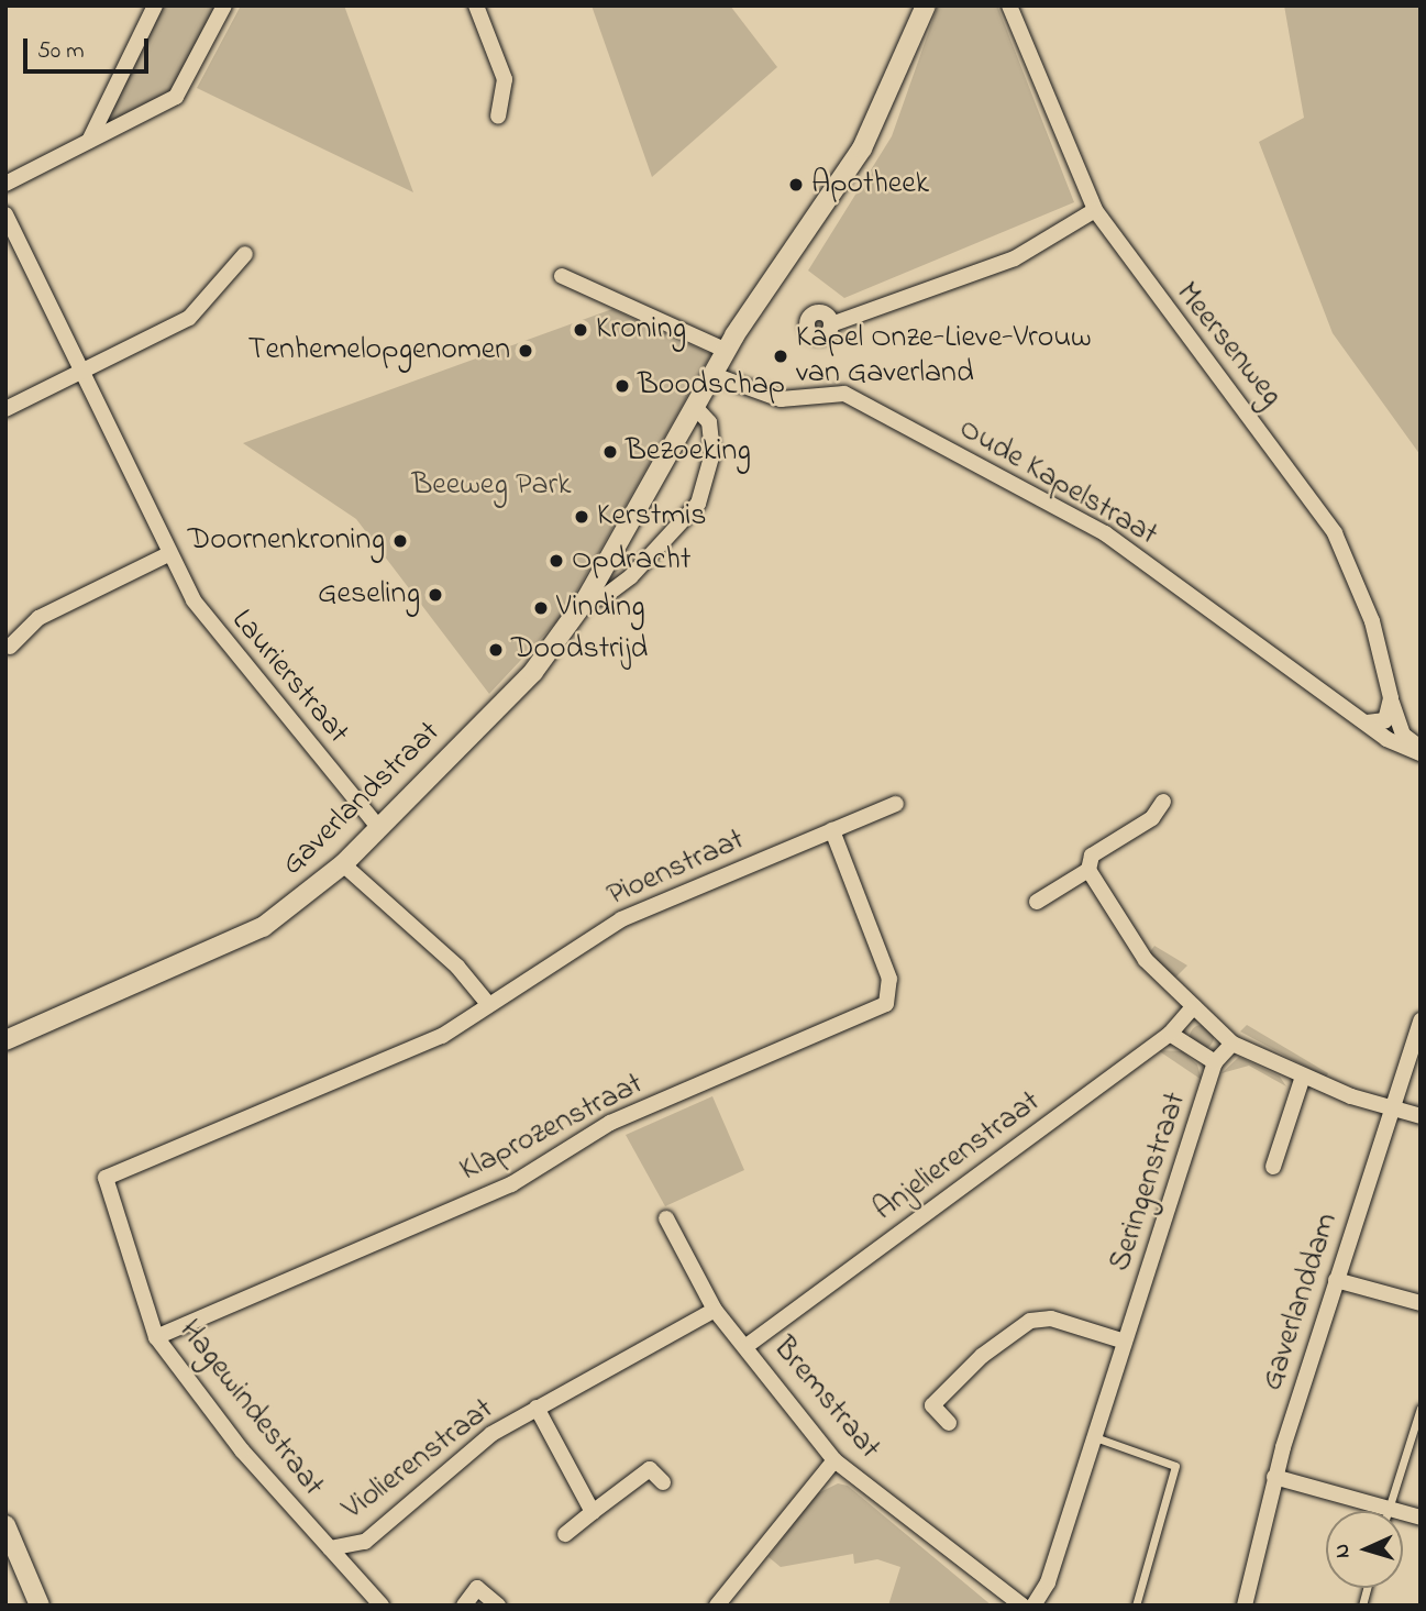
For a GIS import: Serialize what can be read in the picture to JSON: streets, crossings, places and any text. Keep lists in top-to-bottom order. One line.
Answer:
{"streets":{"street":["Meersenweg","Oude Kapelstraat","Laurierstraat","Gaverlandstraat","Pioenstraat","Klaprozenstraat","Anjelierenstraat","Seringenstraat","Gaverlanddam","Bremstraat","Hagewindestraat","Violierenstraat"]},"crossings":[["Meersenweg","Oude Kapelstraat"],["Oude Kapelstraat","Gaverlandstraat"],["Laurierstraat","Gaverlandstraat"],["Pioenstraat","Klaprozenstraat"],["Pioenstraat","Hagewindestraat"],["Klaprozenstraat","Hagewindestraat"],["Anjelierenstraat","Bremstraat"],["Bremstraat","Violierenstraat"],["Hagewindestraat","Violierenstraat"]],"parks":["Beeweg Park"],"places":["Apotheek","Kroning","Tenhemelopgenomen","Kapel Onze-Lieve-Vrouw van Gaverland","Boodschap","Bezoeking","Kerstmis","Doornenkroning","Opdracht","Geseling","Vinding","Doodstrijd"],"scale_bar":"50 m","north":"left"}
